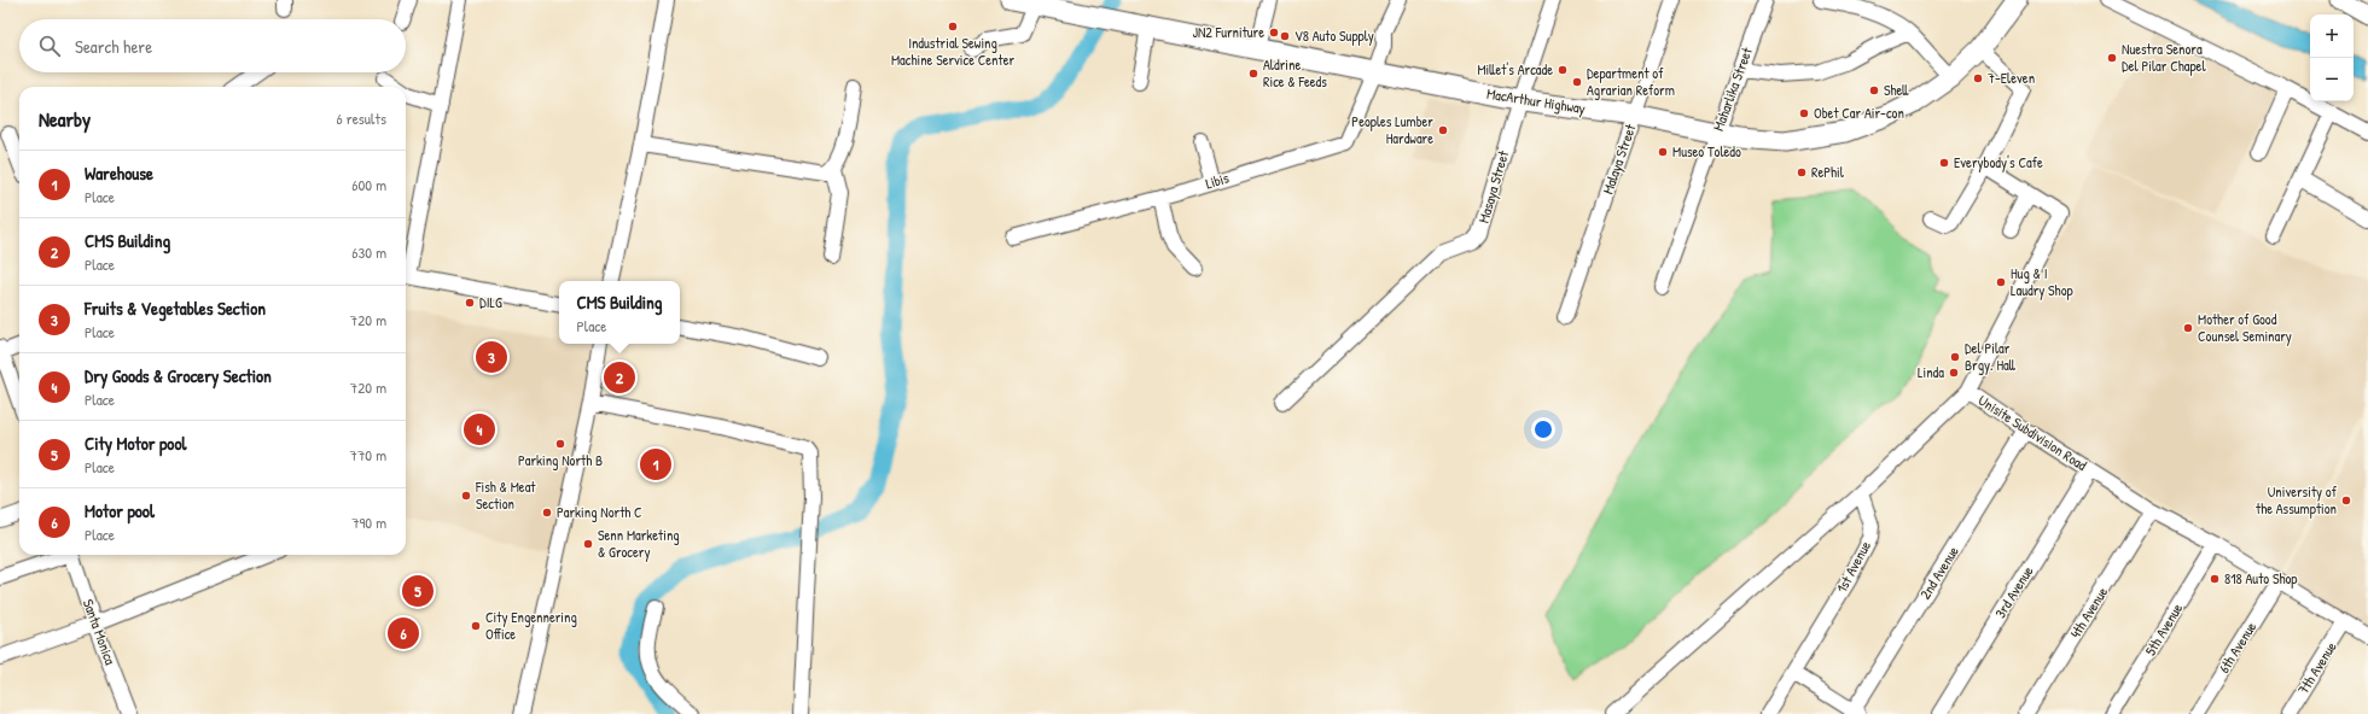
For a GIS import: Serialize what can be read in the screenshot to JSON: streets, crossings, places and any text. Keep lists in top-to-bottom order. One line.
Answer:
{"streets":{"highway":["MacArthur Highway"],"street":["Maharlika Street","Malaya Street","Libis","Masaya Street","Unisite Subdivision Road","1st Avenue","2nd Avenue","3rd Avenue","4th Avenue","5th Avenue","Santa Monica","6th Avenue","7th Avenue"]},"crossings":[["Maharlika Street","MacArthur Highway"],["MacArthur Highway","Malaya Street"],["MacArthur Highway","Libis"],["MacArthur Highway","Masaya Street"],["Unisite Subdivision Road","2nd Avenue"],["Unisite Subdivision Road","3rd Avenue"],["Unisite Subdivision Road","4th Avenue"],["Unisite Subdivision Road","5th Avenue"],["Unisite Subdivision Road","6th Avenue"],["Unisite Subdivision Road","7th Avenue"]],"places":["Industrial Sewing Machine Service Center","JN2 Furniture","V8 Auto Supply","Nuestra Senora Del Pilar Chapel","Millet's Arcade","Aldrine Rice & Feeds","7-Eleven","Department of Agrarian Reform","Shell","Obet Car Air-con","Peoples Lumber Hardware","Museo Toledo","Everybody's Cafe","RePhil","Hug & I Laudry Shop","DILG","Mother of Good Counsel Seminary","Del Pilar Brgy. Hall","Linda","Parking North B","Fish & Meat Section","University of the Assumption","Parking North C","Senn Marketing & Grocery","818 Auto Shop","City Engennering Office"],"page":{"map_buttons":["+","−"],"search":"Search here","heading":["Nearby","6 results"],"list":[{"mark":"1","name":"Warehouse","note":"Place","value":"600 m"},{"mark":"2","name":"CMS Building","note":"Place","value":"630 m"},{"mark":"3","name":"Fruits & Vegetables Section","note":"Place","value":"720 m"},{"mark":"4","name":"Dry Goods & Grocery Section","note":"Place","value":"720 m"},{"mark":"5","name":"City Motor pool","note":"Place","value":"770 m"},{"mark":"6","name":"Motor pool","note":"Place","value":"790 m"}],"popup":["CMS Building","Place"],"pins":["3","2","4","1","5","6"]}}
